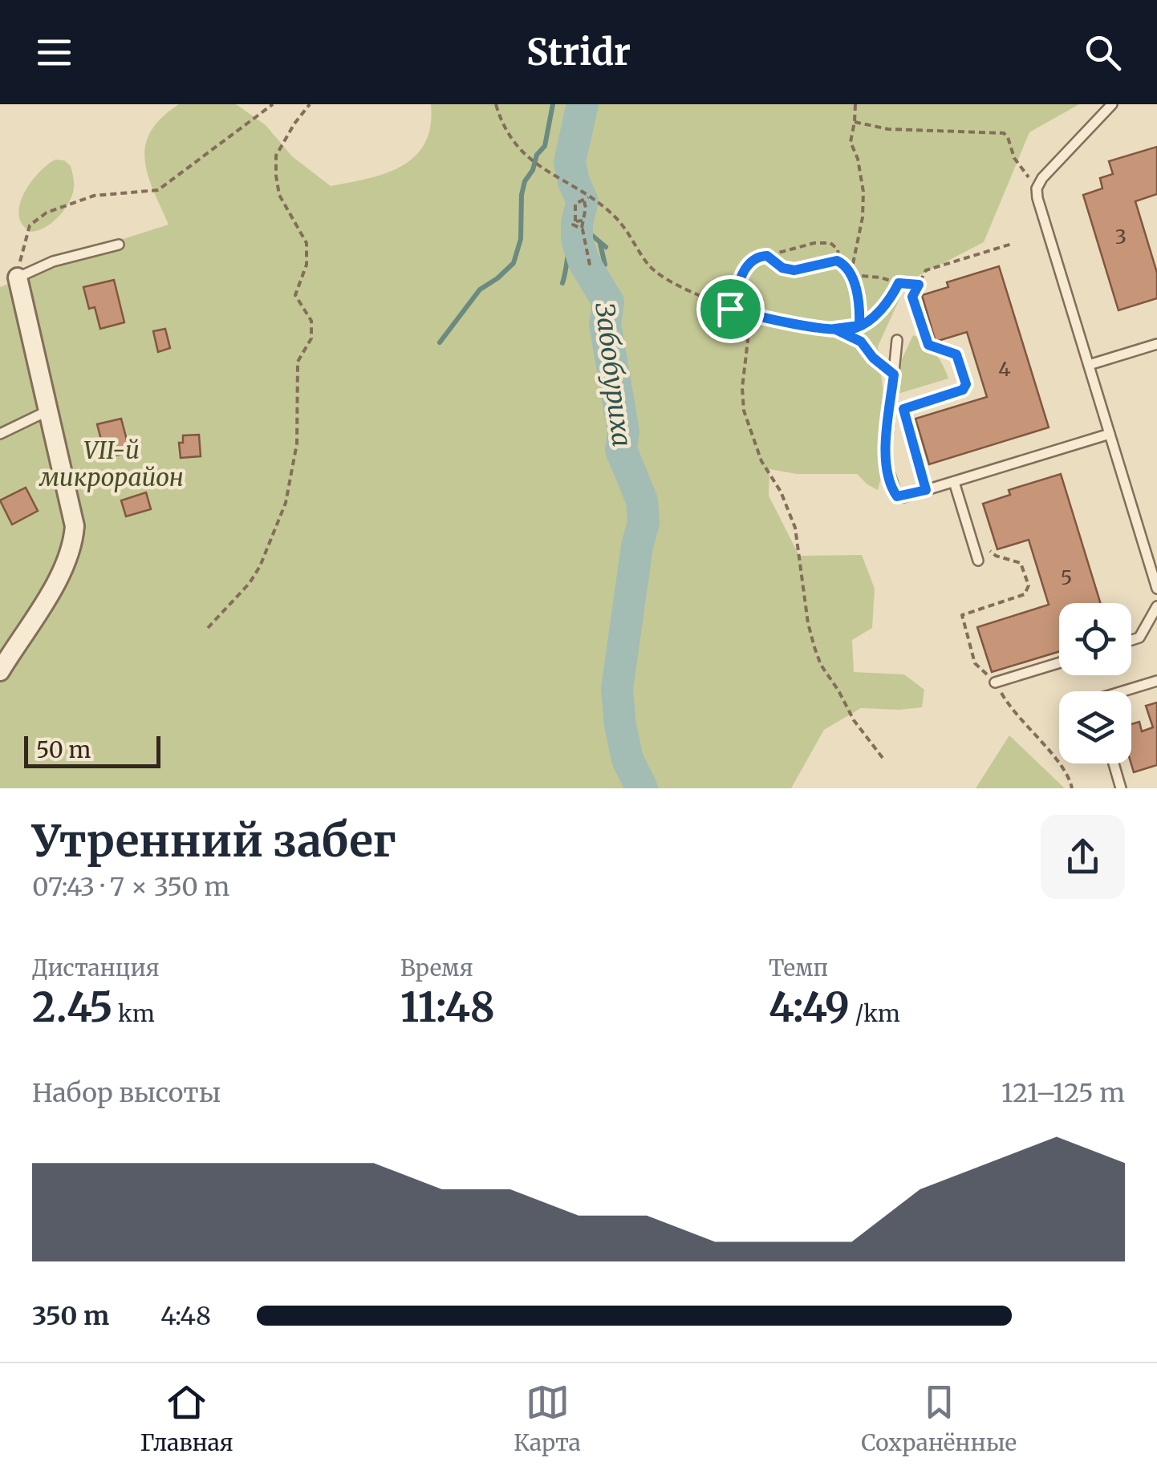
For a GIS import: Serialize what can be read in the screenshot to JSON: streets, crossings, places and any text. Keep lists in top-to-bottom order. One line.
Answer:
{"water":["Забобуриха"],"parks":["VII-й микрорайон"],"house_numbers":["3","4","5"],"scale_bar":"50 m","page":{"header":"Stridr","scale":"50 m","heading":["Утренний забег","07:43 · 7 × 350 m"],"stats":[["Дистанция","2.45 km"],["Время","11:48"],["Темп","4:49 /km"]],"chart":["Набор высоты","121–125 m"],"list":[{"name":"350 m","note":"4:48"}],"tabs":["Главная","Карта","Сохранённые"]}}
